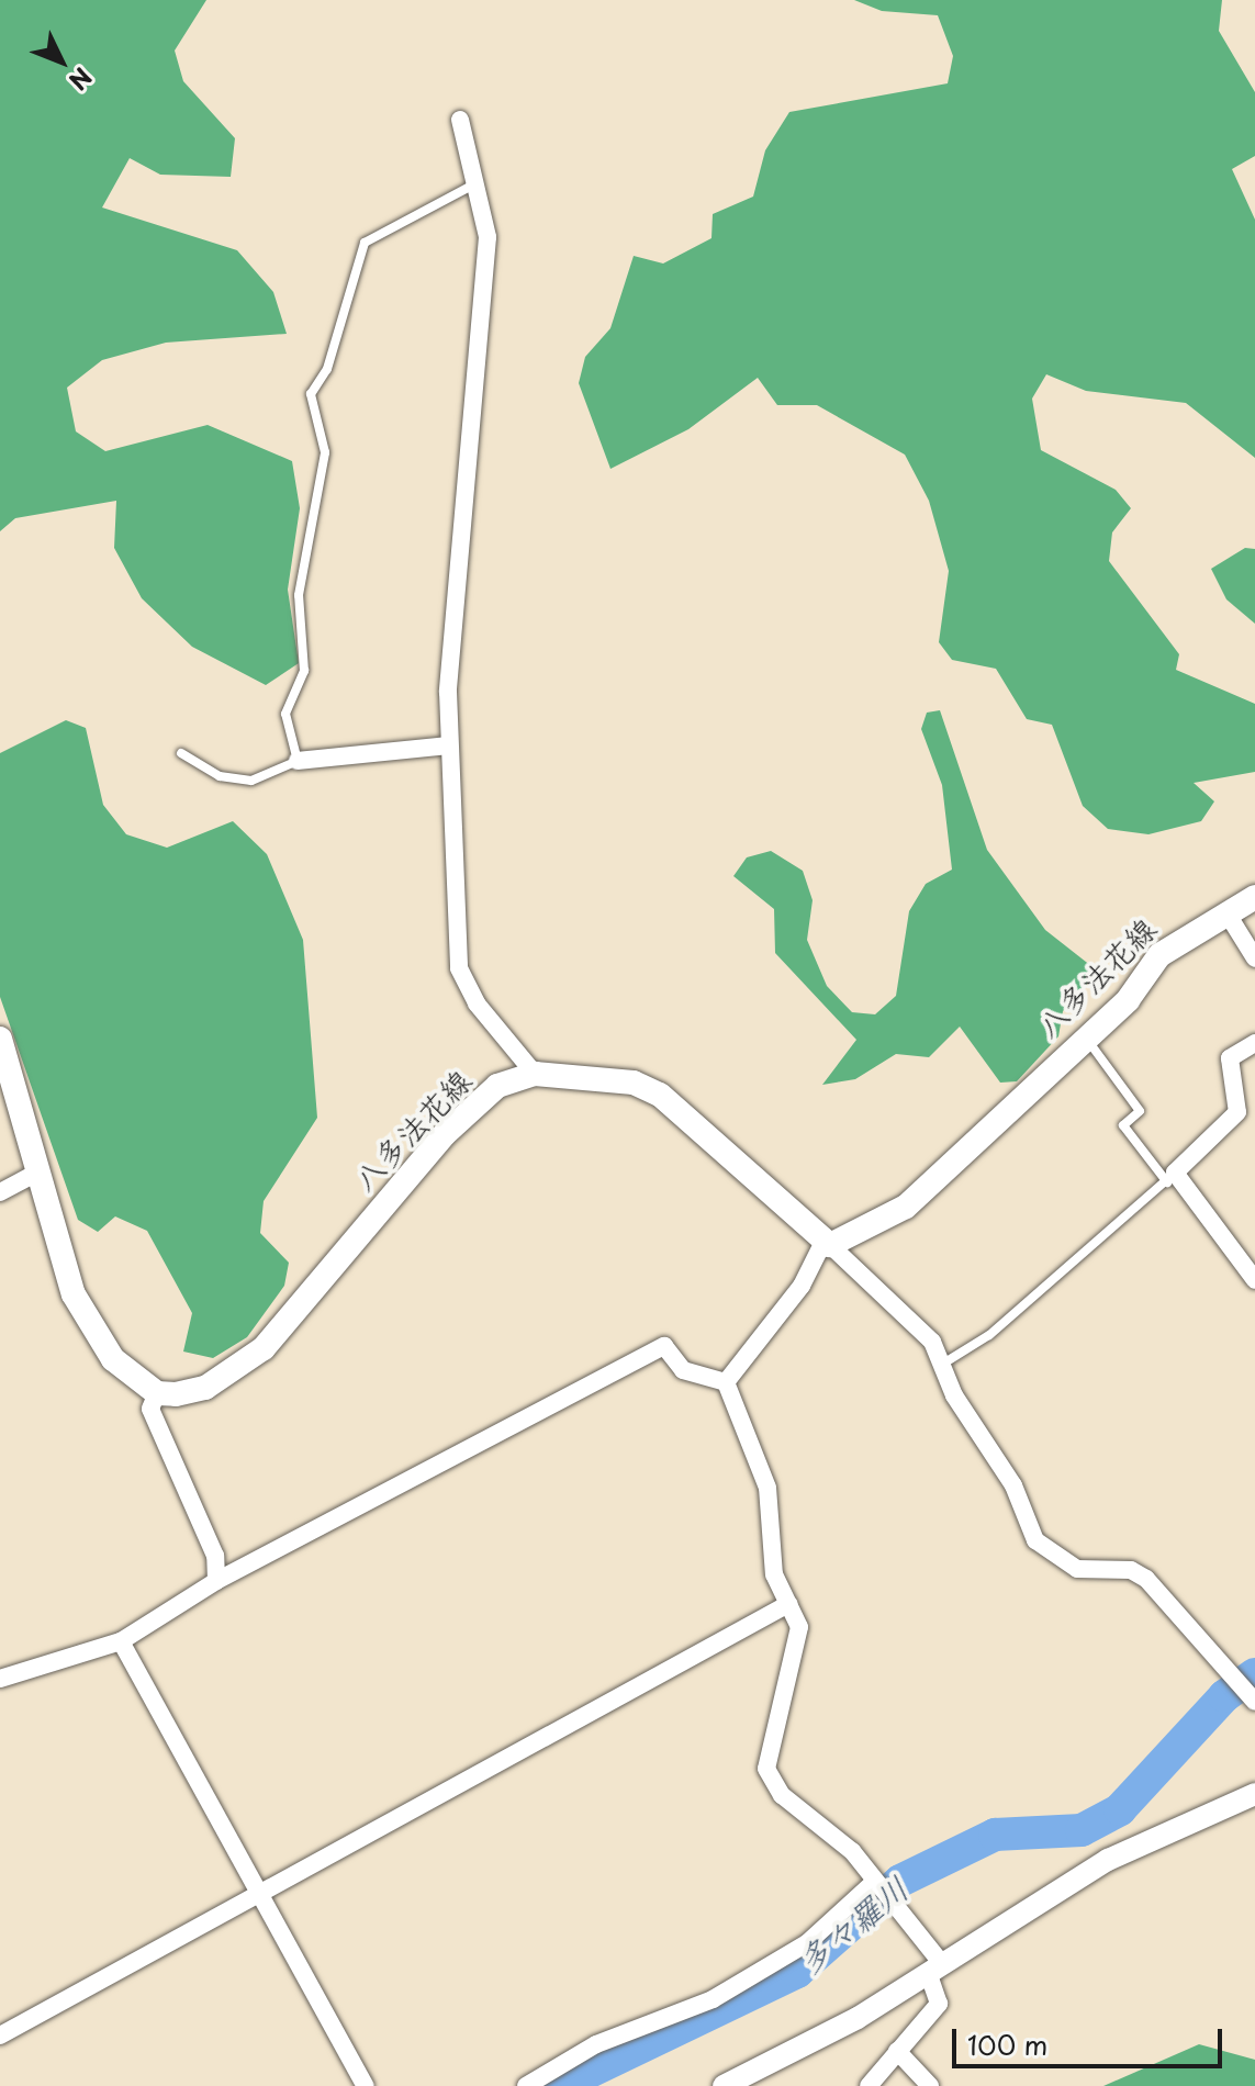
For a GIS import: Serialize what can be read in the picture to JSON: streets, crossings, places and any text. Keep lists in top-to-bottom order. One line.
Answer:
{"streets":{"main road":["八多法花線"]},"water":["多々羅川"],"scale_bar":"100 m","north":"bottom right"}
